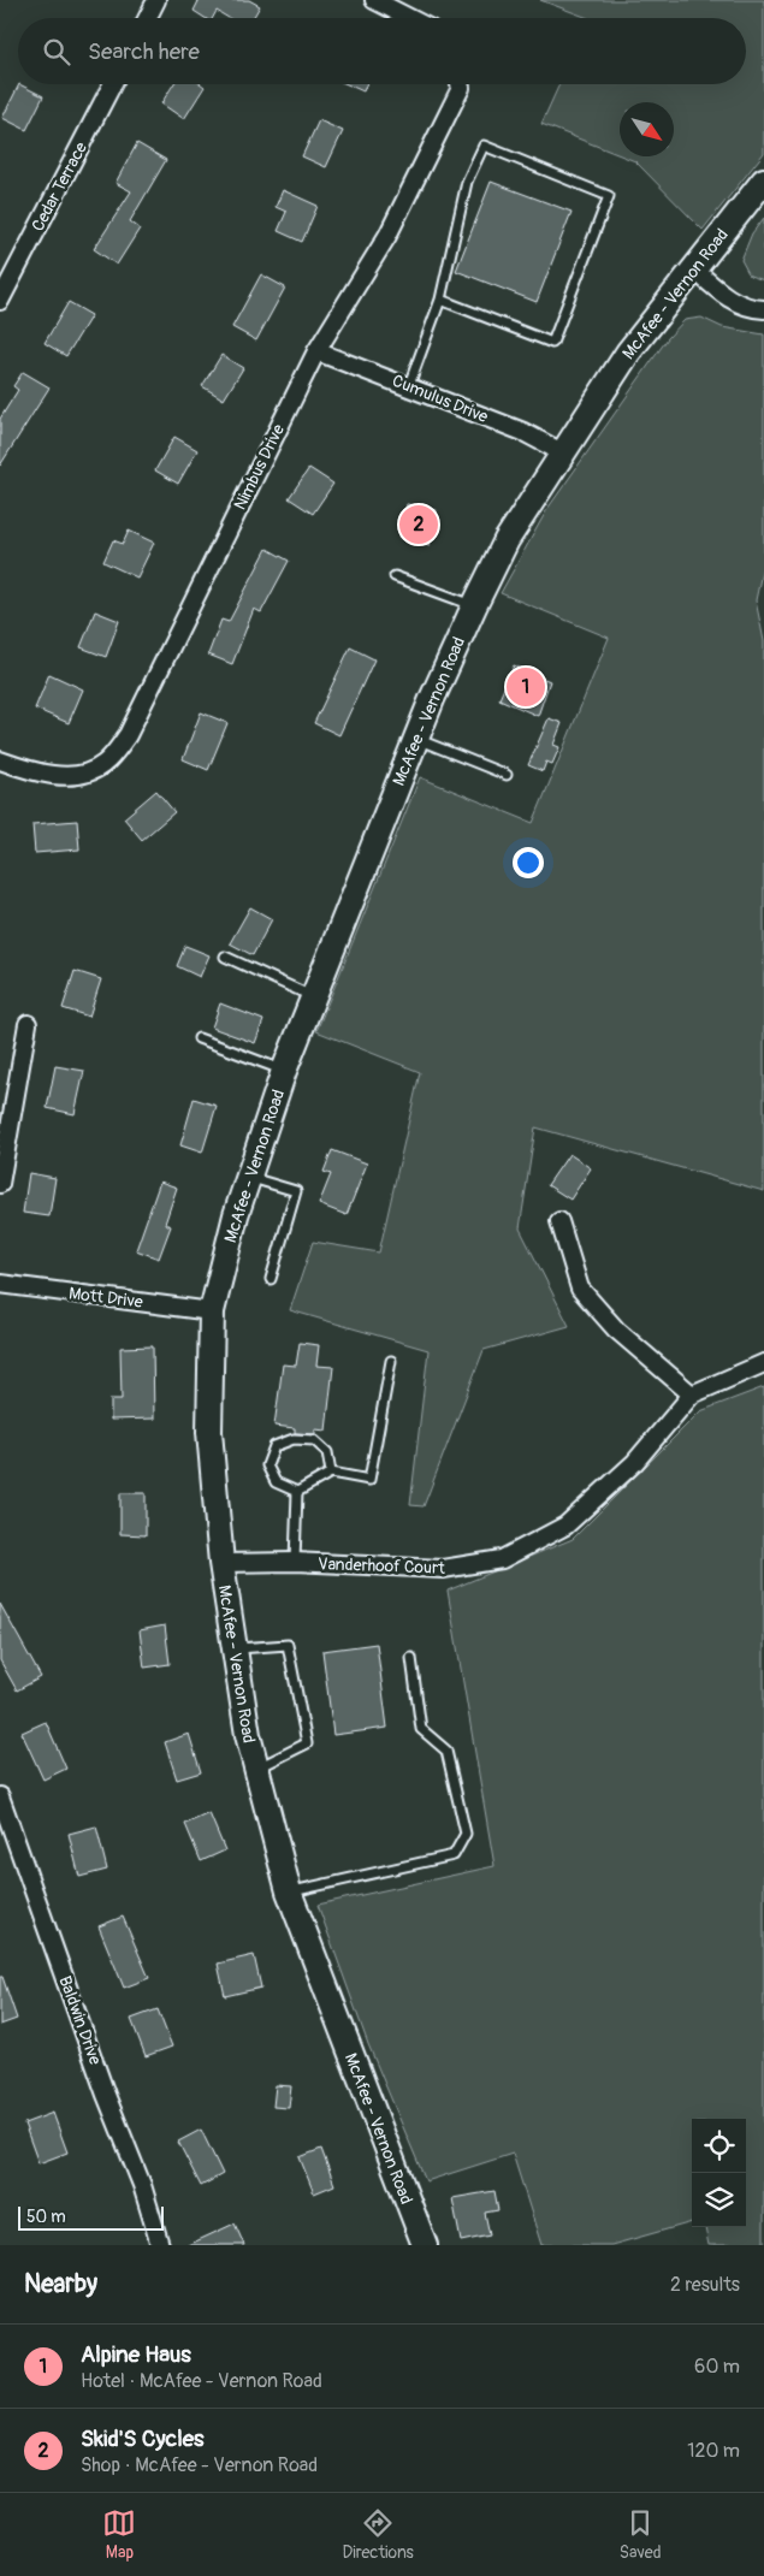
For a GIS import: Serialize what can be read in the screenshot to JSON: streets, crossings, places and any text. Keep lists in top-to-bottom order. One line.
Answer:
{"streets":{"main road":["McAfee - Vernon Road"],"street":["Cedar Terrace","Cumulus Drive","Nimbus Drive","Mott Drive","Vanderhoof Court","Baldwin Drive"]},"crossings":[["McAfee - Vernon Road","Cumulus Drive"],["McAfee - Vernon Road","Mott Drive"],["McAfee - Vernon Road","Vanderhoof Court"],["Cumulus Drive","Nimbus Drive"]],"scale_bar":"50 m","north":"bottom right","page":{"search":"Search here","pins":["2","1"],"scale":"50 m","heading":["Nearby","2 results"],"list":[{"mark":"1","name":"Alpine Haus","note":"Hotel · McAfee - Vernon Road","value":"60 m"},{"mark":"2","name":"Skid'S Cycles","note":"Shop · McAfee - Vernon Road","value":"120 m"}],"nav":["Map","Directions","Saved"]}}
